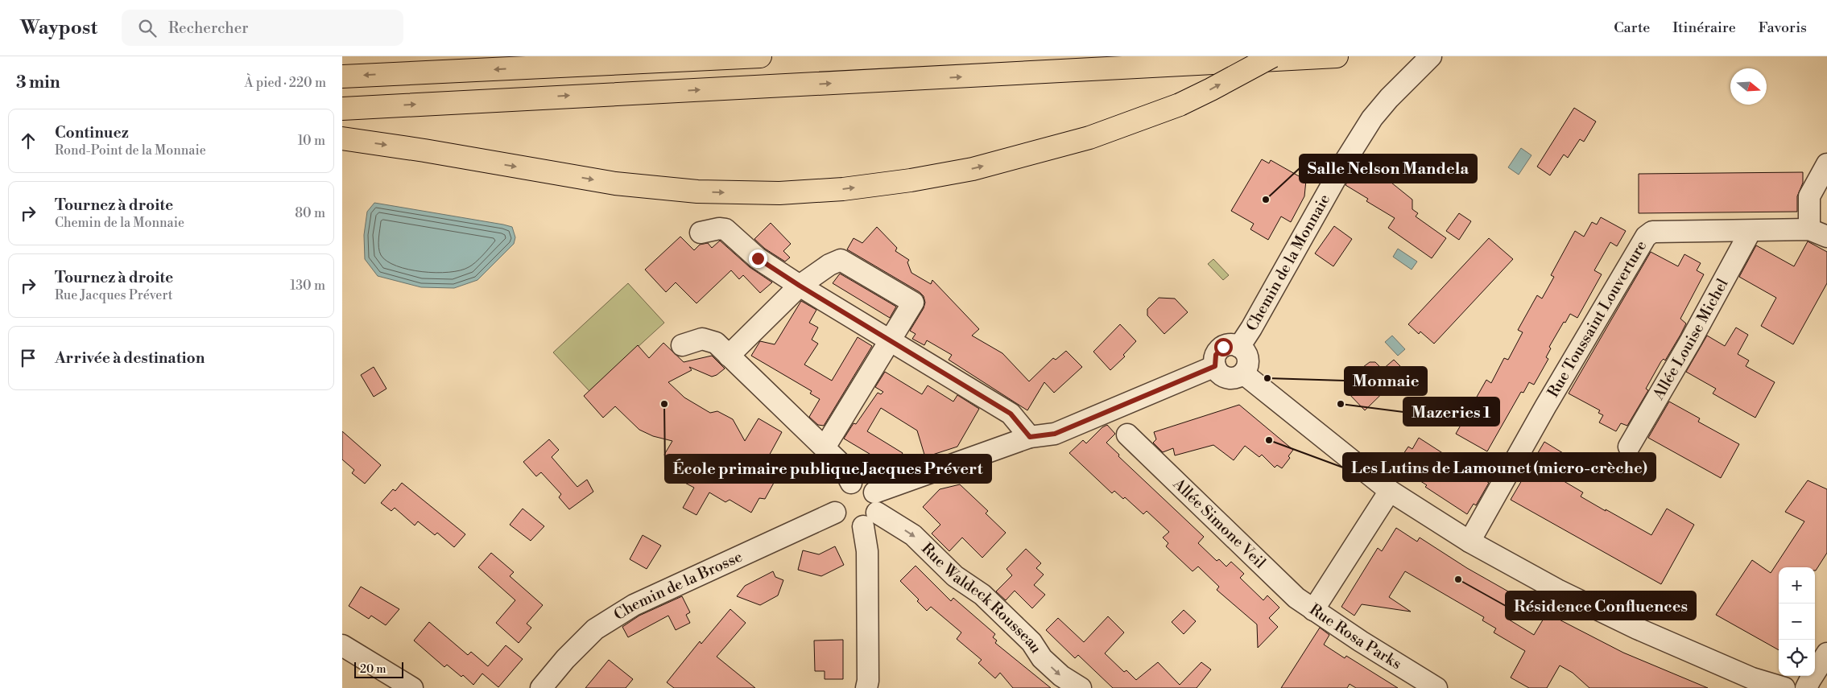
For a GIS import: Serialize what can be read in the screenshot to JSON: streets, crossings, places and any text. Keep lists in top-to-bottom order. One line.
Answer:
{"streets":{"street":["Chemin de la Monnaie","Rue Toussaint Louverture","Allée Louise Michel","Allée Simone Veil","Chemin de la Brosse","Rue Waldeck Rousseau","Rue Rosa Parks"]},"crossings":[["Rue Toussaint Louverture","Allée Louise Michel"],["Allée Simone Veil","Rue Rosa Parks"],["Chemin de la Brosse","Rue Waldeck Rousseau"]],"places":["Salle Nelson Mandela","Monnaie","École primaire publique Jacques Prévert","Mazeries 1","Les Lutins de Lamounet (micro-crèche)","Résidence Confluences"],"scale_bar":"20 m","north":"right","page":{"header":"Waypost","search":"Rechercher","nav":["Carte","Itinéraire","Favoris"],"heading":["3 min","À pied · 220 m"],"list":[["Continuez","Rond-Point de la Monnaie","10 m"],["Tournez à droite","Chemin de la Monnaie","80 m"],["Tournez à droite","Rue Jacques Prévert","130 m"],"Arrivée à destination"],"map_buttons":["+","−"],"scale":"20 m"}}
